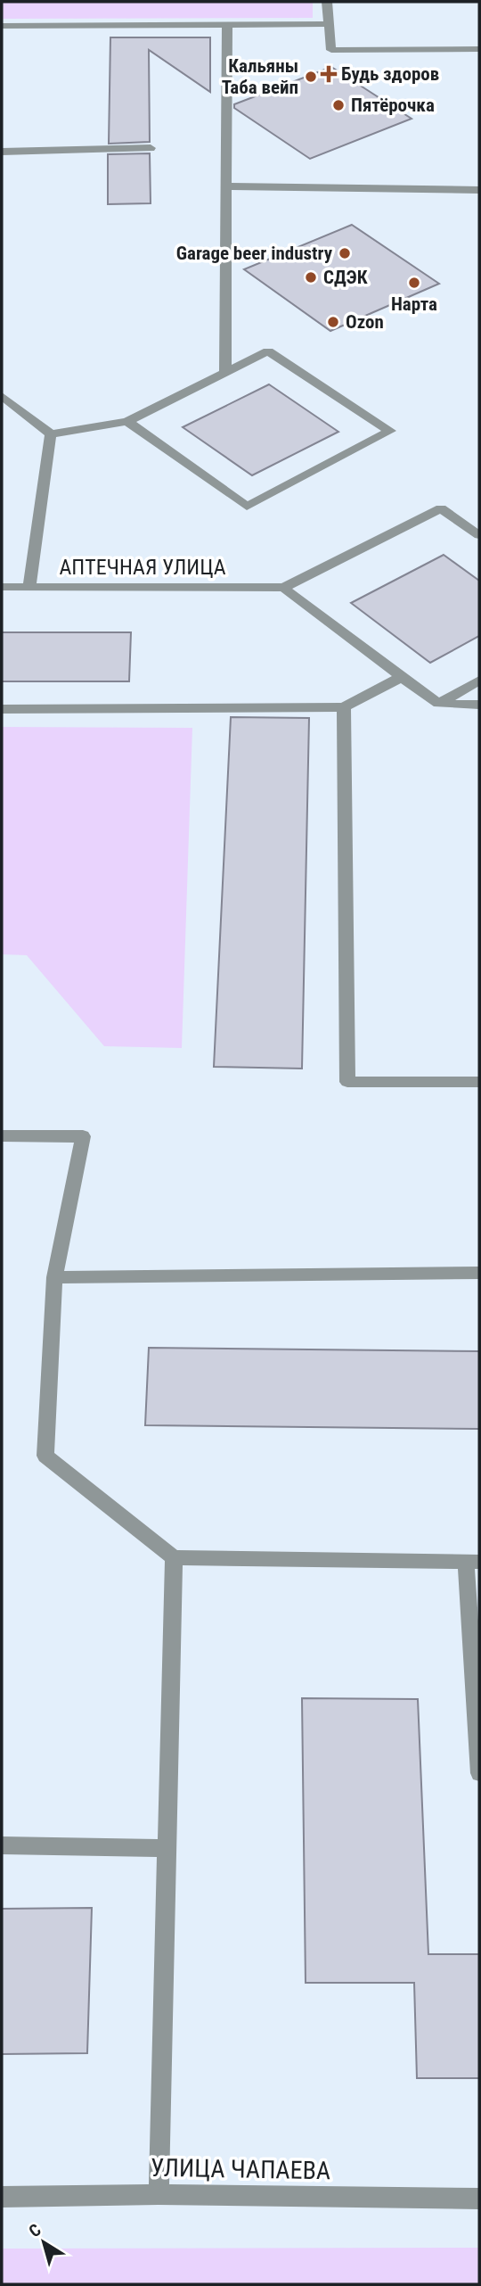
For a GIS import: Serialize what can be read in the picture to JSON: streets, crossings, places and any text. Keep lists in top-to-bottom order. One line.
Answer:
{"streets":{"street":["АПТЕЧНАЯ УЛИЦА","УЛИЦА ЧАПАЕВА"]},"places":{"health":["Будь здоров"],"other":["Кальяны Таба вейп","Пятёрочка","Garage beer industry","СДЭК","Нарта","Ozon"]},"north":"top left"}
